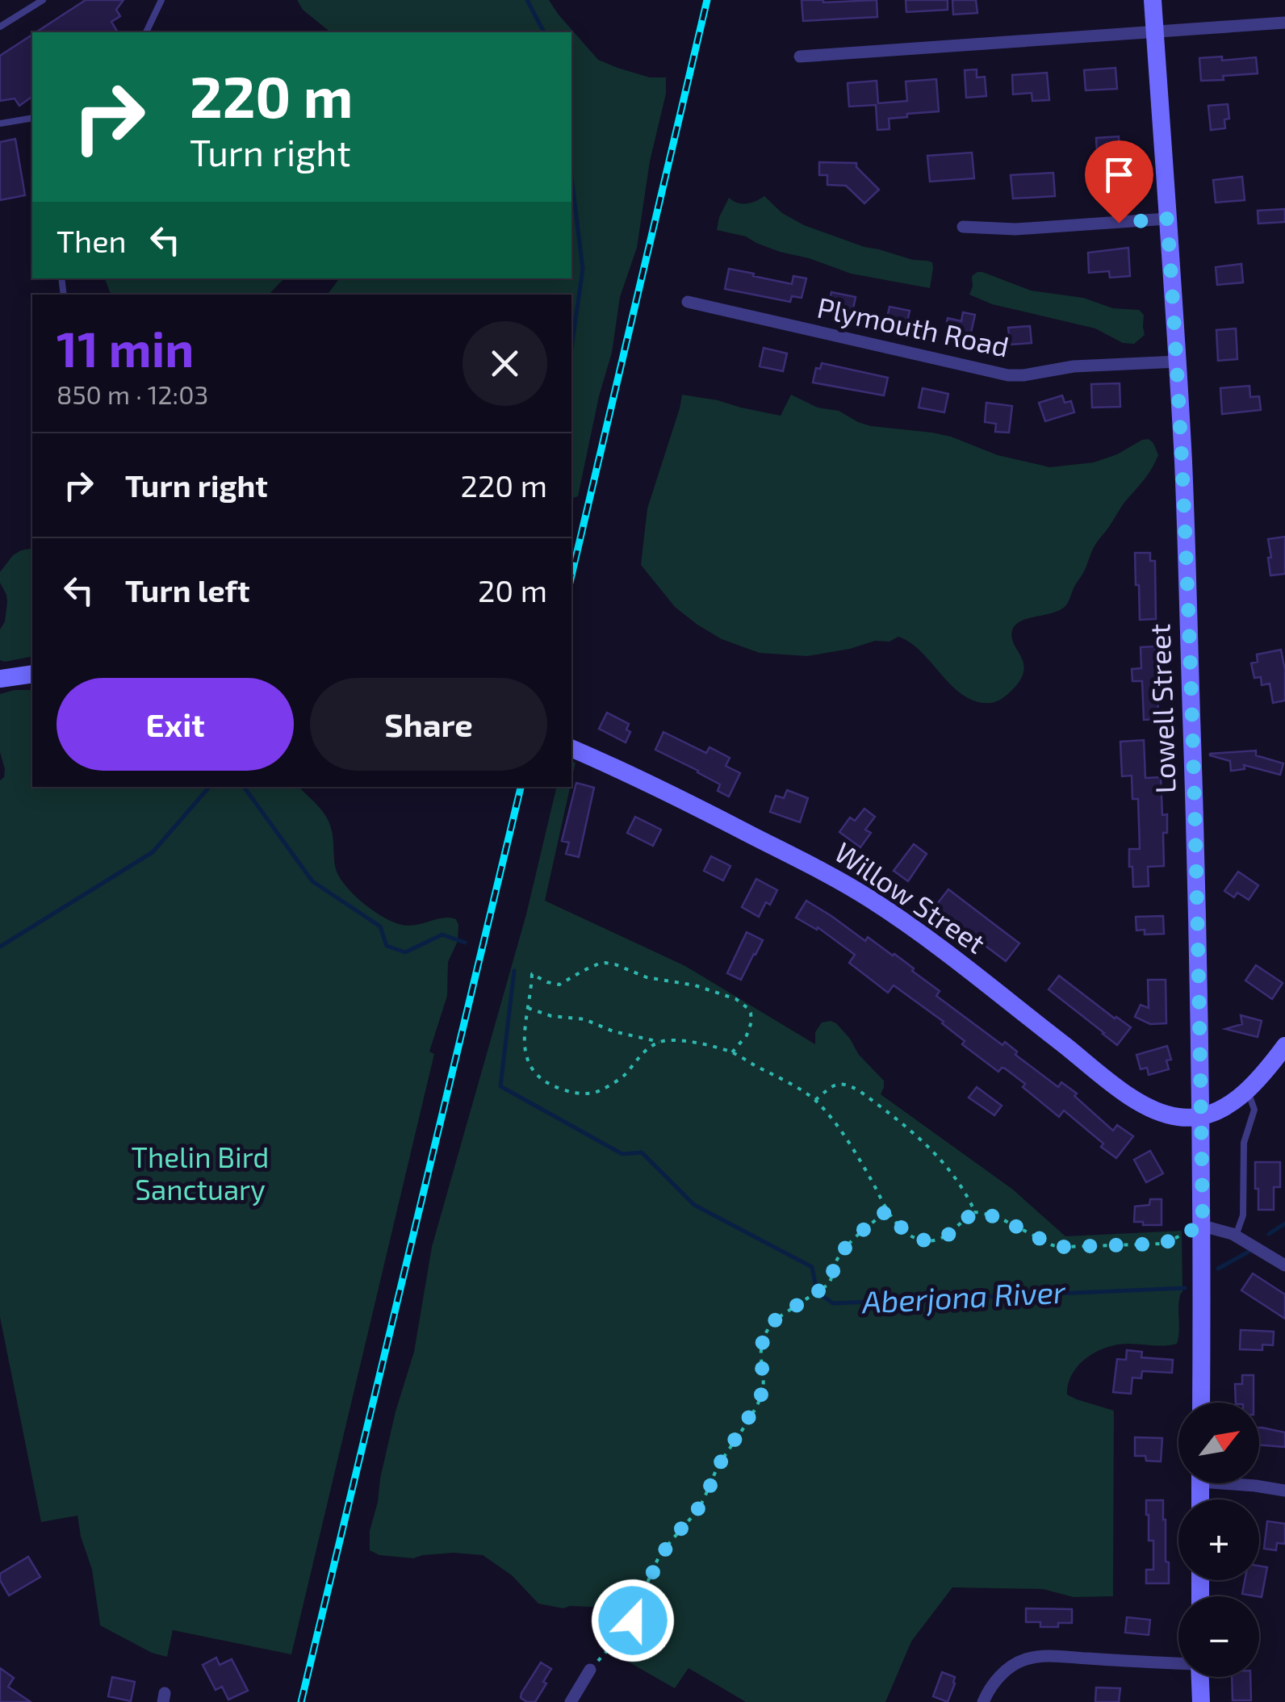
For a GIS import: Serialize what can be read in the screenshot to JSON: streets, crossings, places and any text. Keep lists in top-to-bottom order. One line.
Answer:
{"streets":{"main road":["Lowell Street","Willow Street"],"street":["Plymouth Road"]},"crossings":[["Plymouth Road","Lowell Street"],["Lowell Street","Willow Street"]],"water":["Aberjona River"],"parks":["Thelin Bird Sanctuary"],"north":"top right","page":{"turn":["220 m","Turn right"],"then":"Then","heading":["11 min","850 m · 12:03"],"list":[{"name":"Turn right","value":"220 m"},{"name":"Turn left","value":"20 m"}],"buttons":["Exit","Share"],"map_buttons":["+","−"]}}
